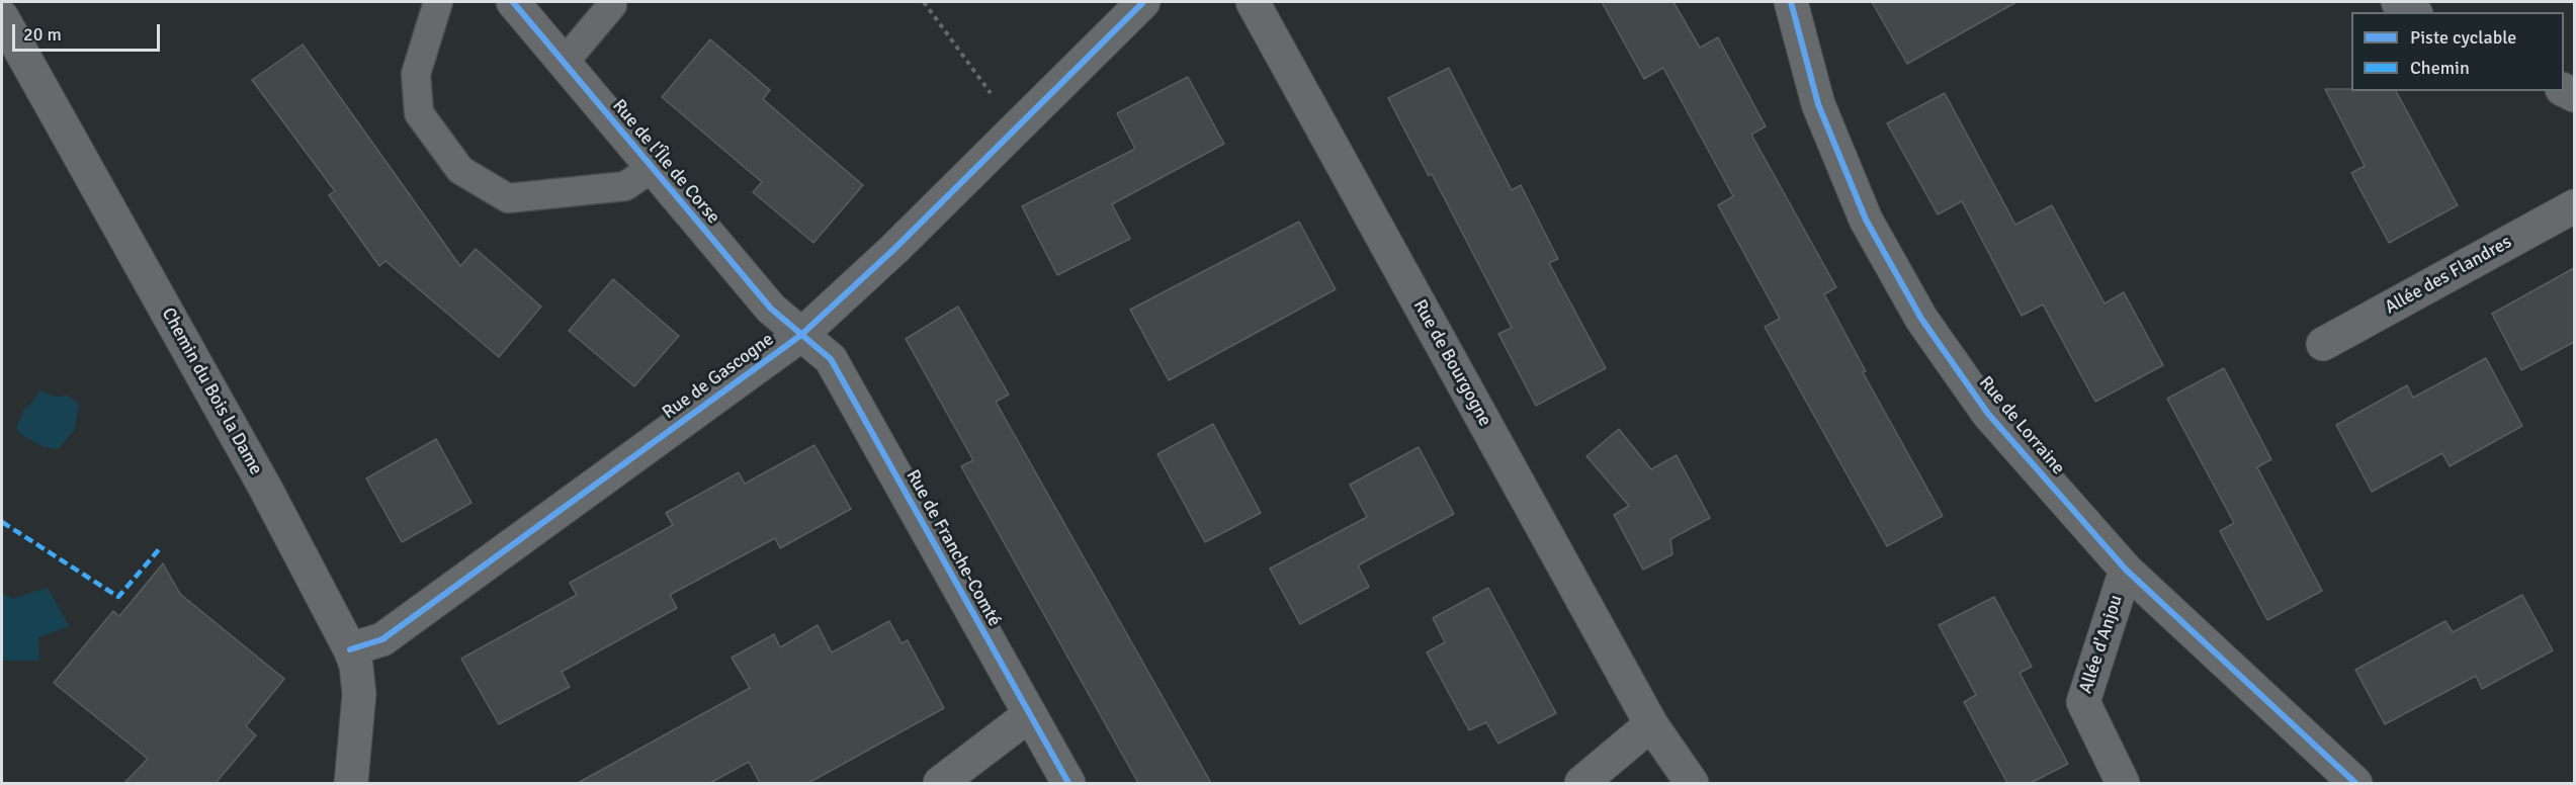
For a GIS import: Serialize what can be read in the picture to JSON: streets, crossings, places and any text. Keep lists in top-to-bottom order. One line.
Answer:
{"streets":{"street":["Rue de l'Île de Corse","Allée des Flandres","Rue de Bourgogne","Rue de Gascogne","Chemin du Bois la Dame","Rue de Lorraine","Rue de Franche-Comté","Allée d'Anjou"]},"crossings":[["Rue de l'Île de Corse","Rue de Gascogne"],["Rue de l'Île de Corse","Rue de Franche-Comté"],["Rue de Gascogne","Chemin du Bois la Dame"],["Rue de Gascogne","Rue de Franche-Comté"],["Rue de Lorraine","Allée d'Anjou"]],"legend":["Piste cyclable","Chemin"],"scale_bar":"20 m"}
